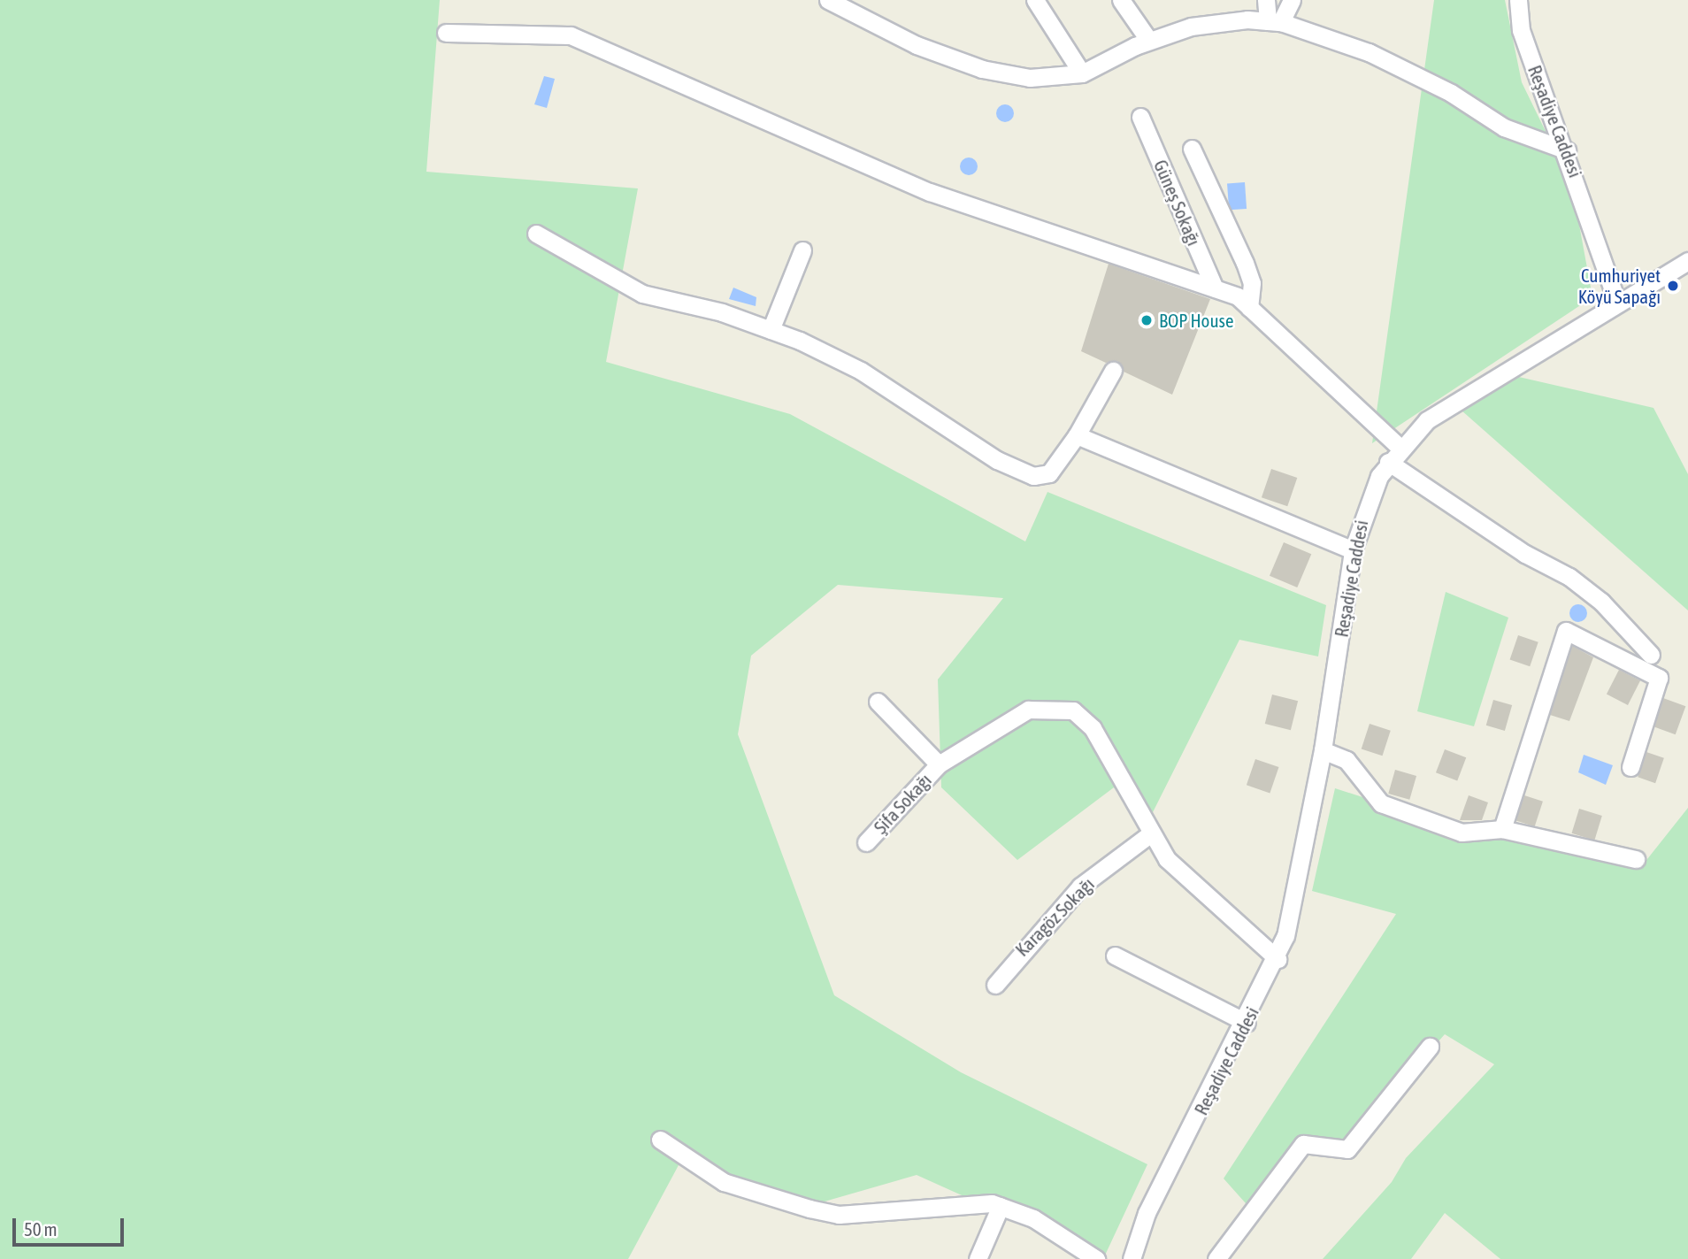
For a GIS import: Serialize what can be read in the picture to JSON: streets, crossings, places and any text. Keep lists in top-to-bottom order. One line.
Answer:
{"streets":{"street":["Reşadiye Caddesi","Güneş Sokağı","Şifa Sokağı","Karagöz Sokağı"]},"crossings":[["Reşadiye Caddesi","Şifa Sokağı"],["Şifa Sokağı","Karagöz Sokağı"]],"places":["Cumhuriyet Köyü Sapağı","BOP House"],"scale_bar":"50 m"}
